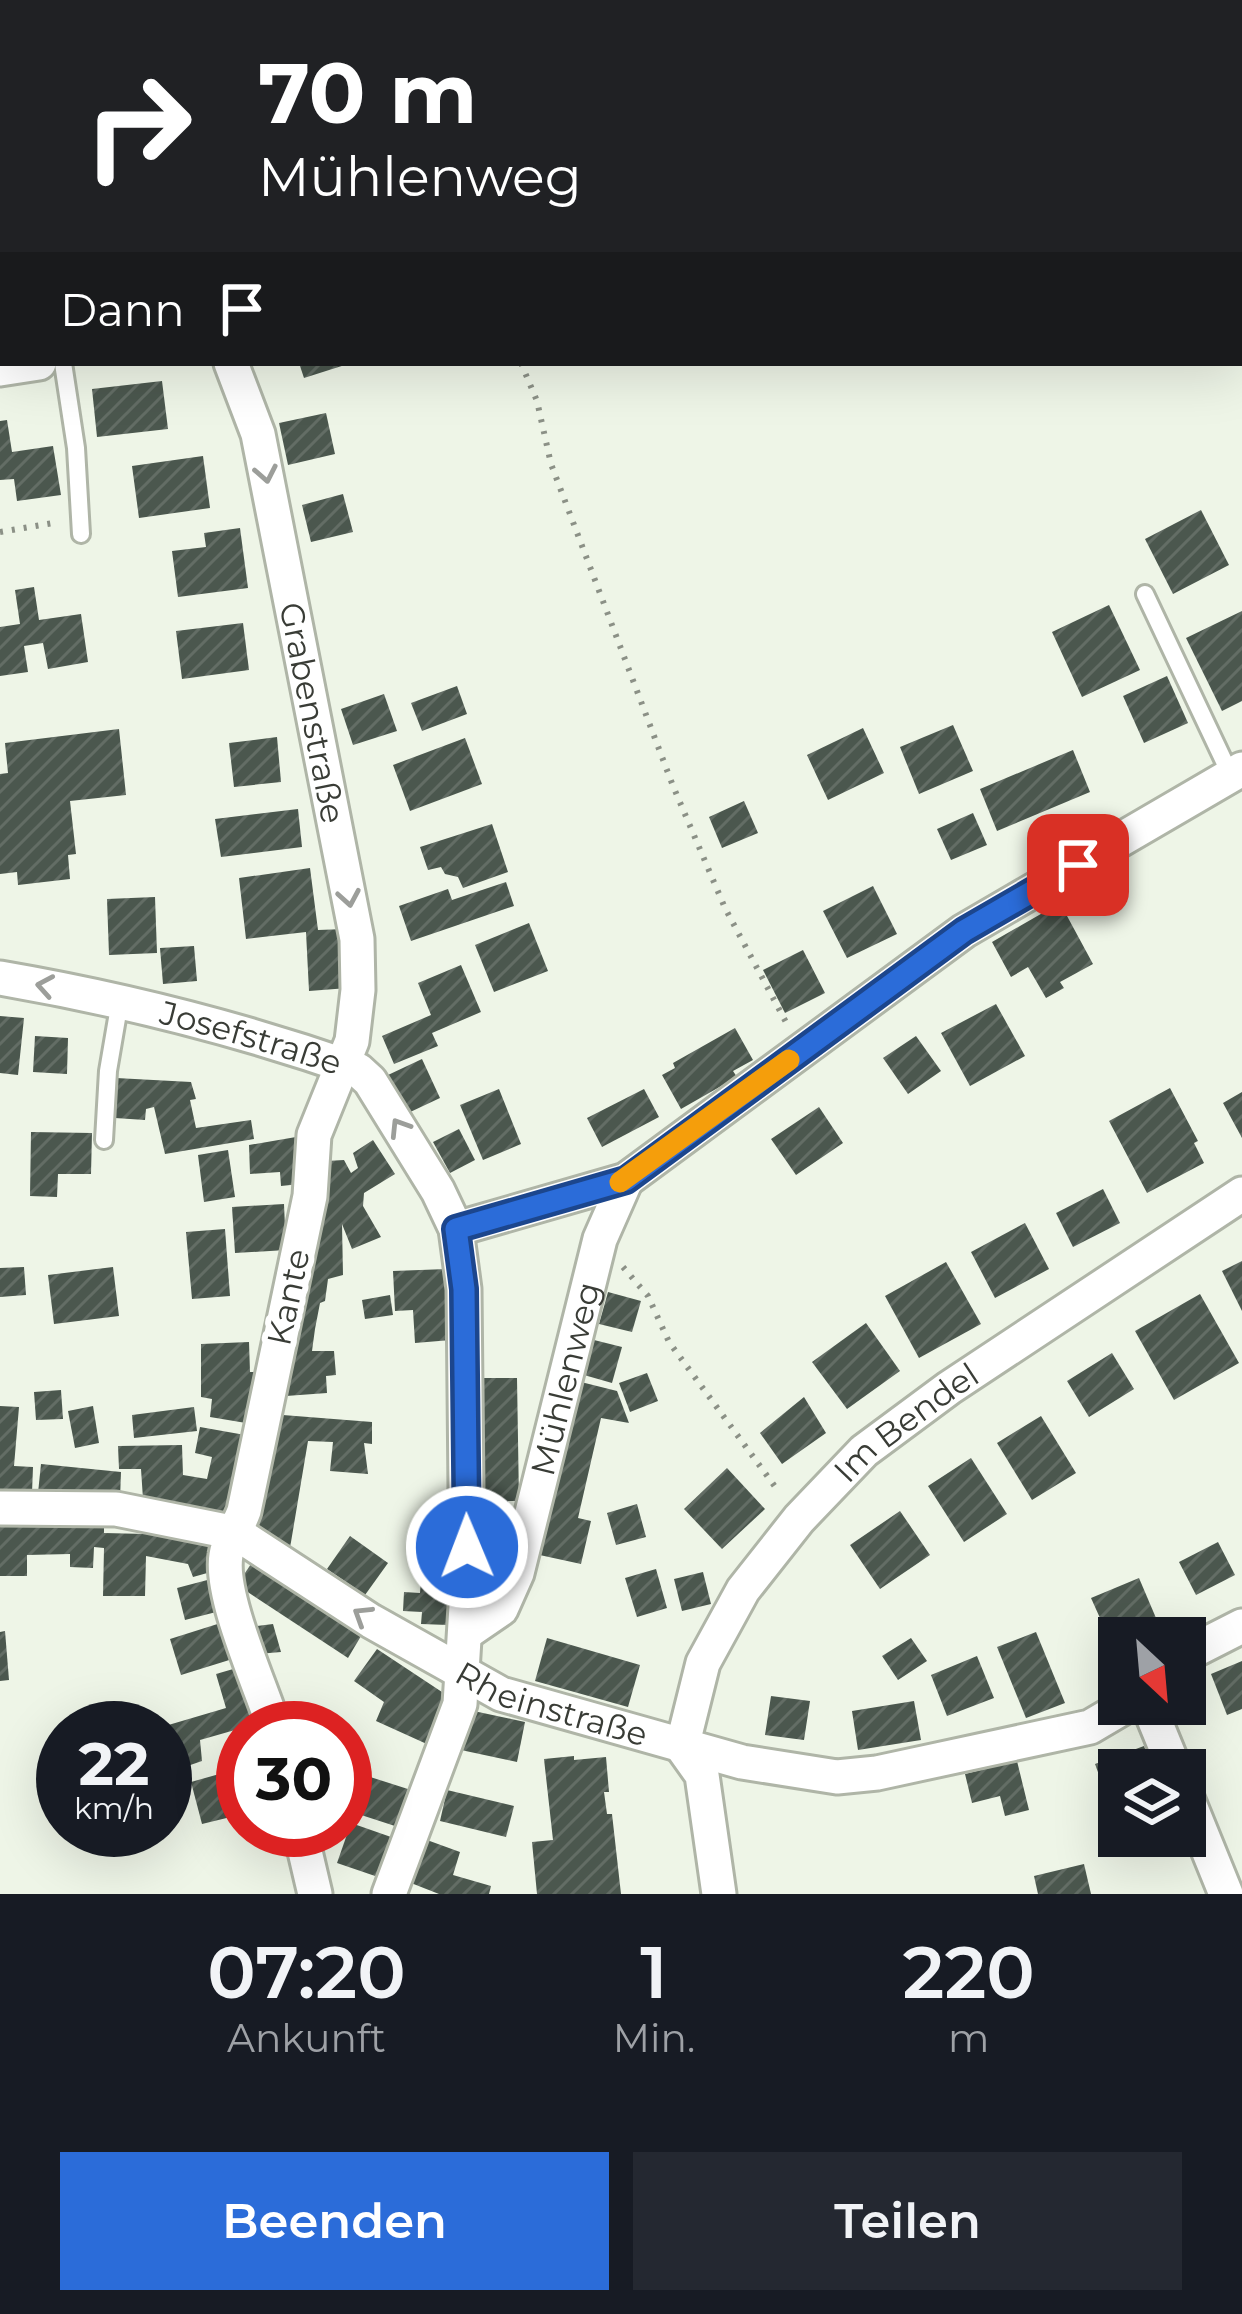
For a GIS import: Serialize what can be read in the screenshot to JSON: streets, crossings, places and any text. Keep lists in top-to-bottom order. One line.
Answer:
{"streets":{"street":["Grabenstraße","Josefstraße","Kante","Mühlenweg","Im Bendel","Rheinstraße"]},"crossings":[["Grabenstraße","Josefstraße"],["Grabenstraße","Kante"],["Josefstraße","Kante"],["Josefstraße","Mühlenweg"],["Josefstraße","Rheinstraße"],["Kante","Rheinstraße"],["Im Bendel","Rheinstraße"]],"one_way":["Grabenstraße"],"north":"bottom right","page":{"turn":["70 m","Mühlenweg"],"then":"Dann","speed":"22 km/h","limit":"30","eta":["07:20","Ankunft","1","Min.","220","m"],"buttons":["Beenden","Teilen"]}}
